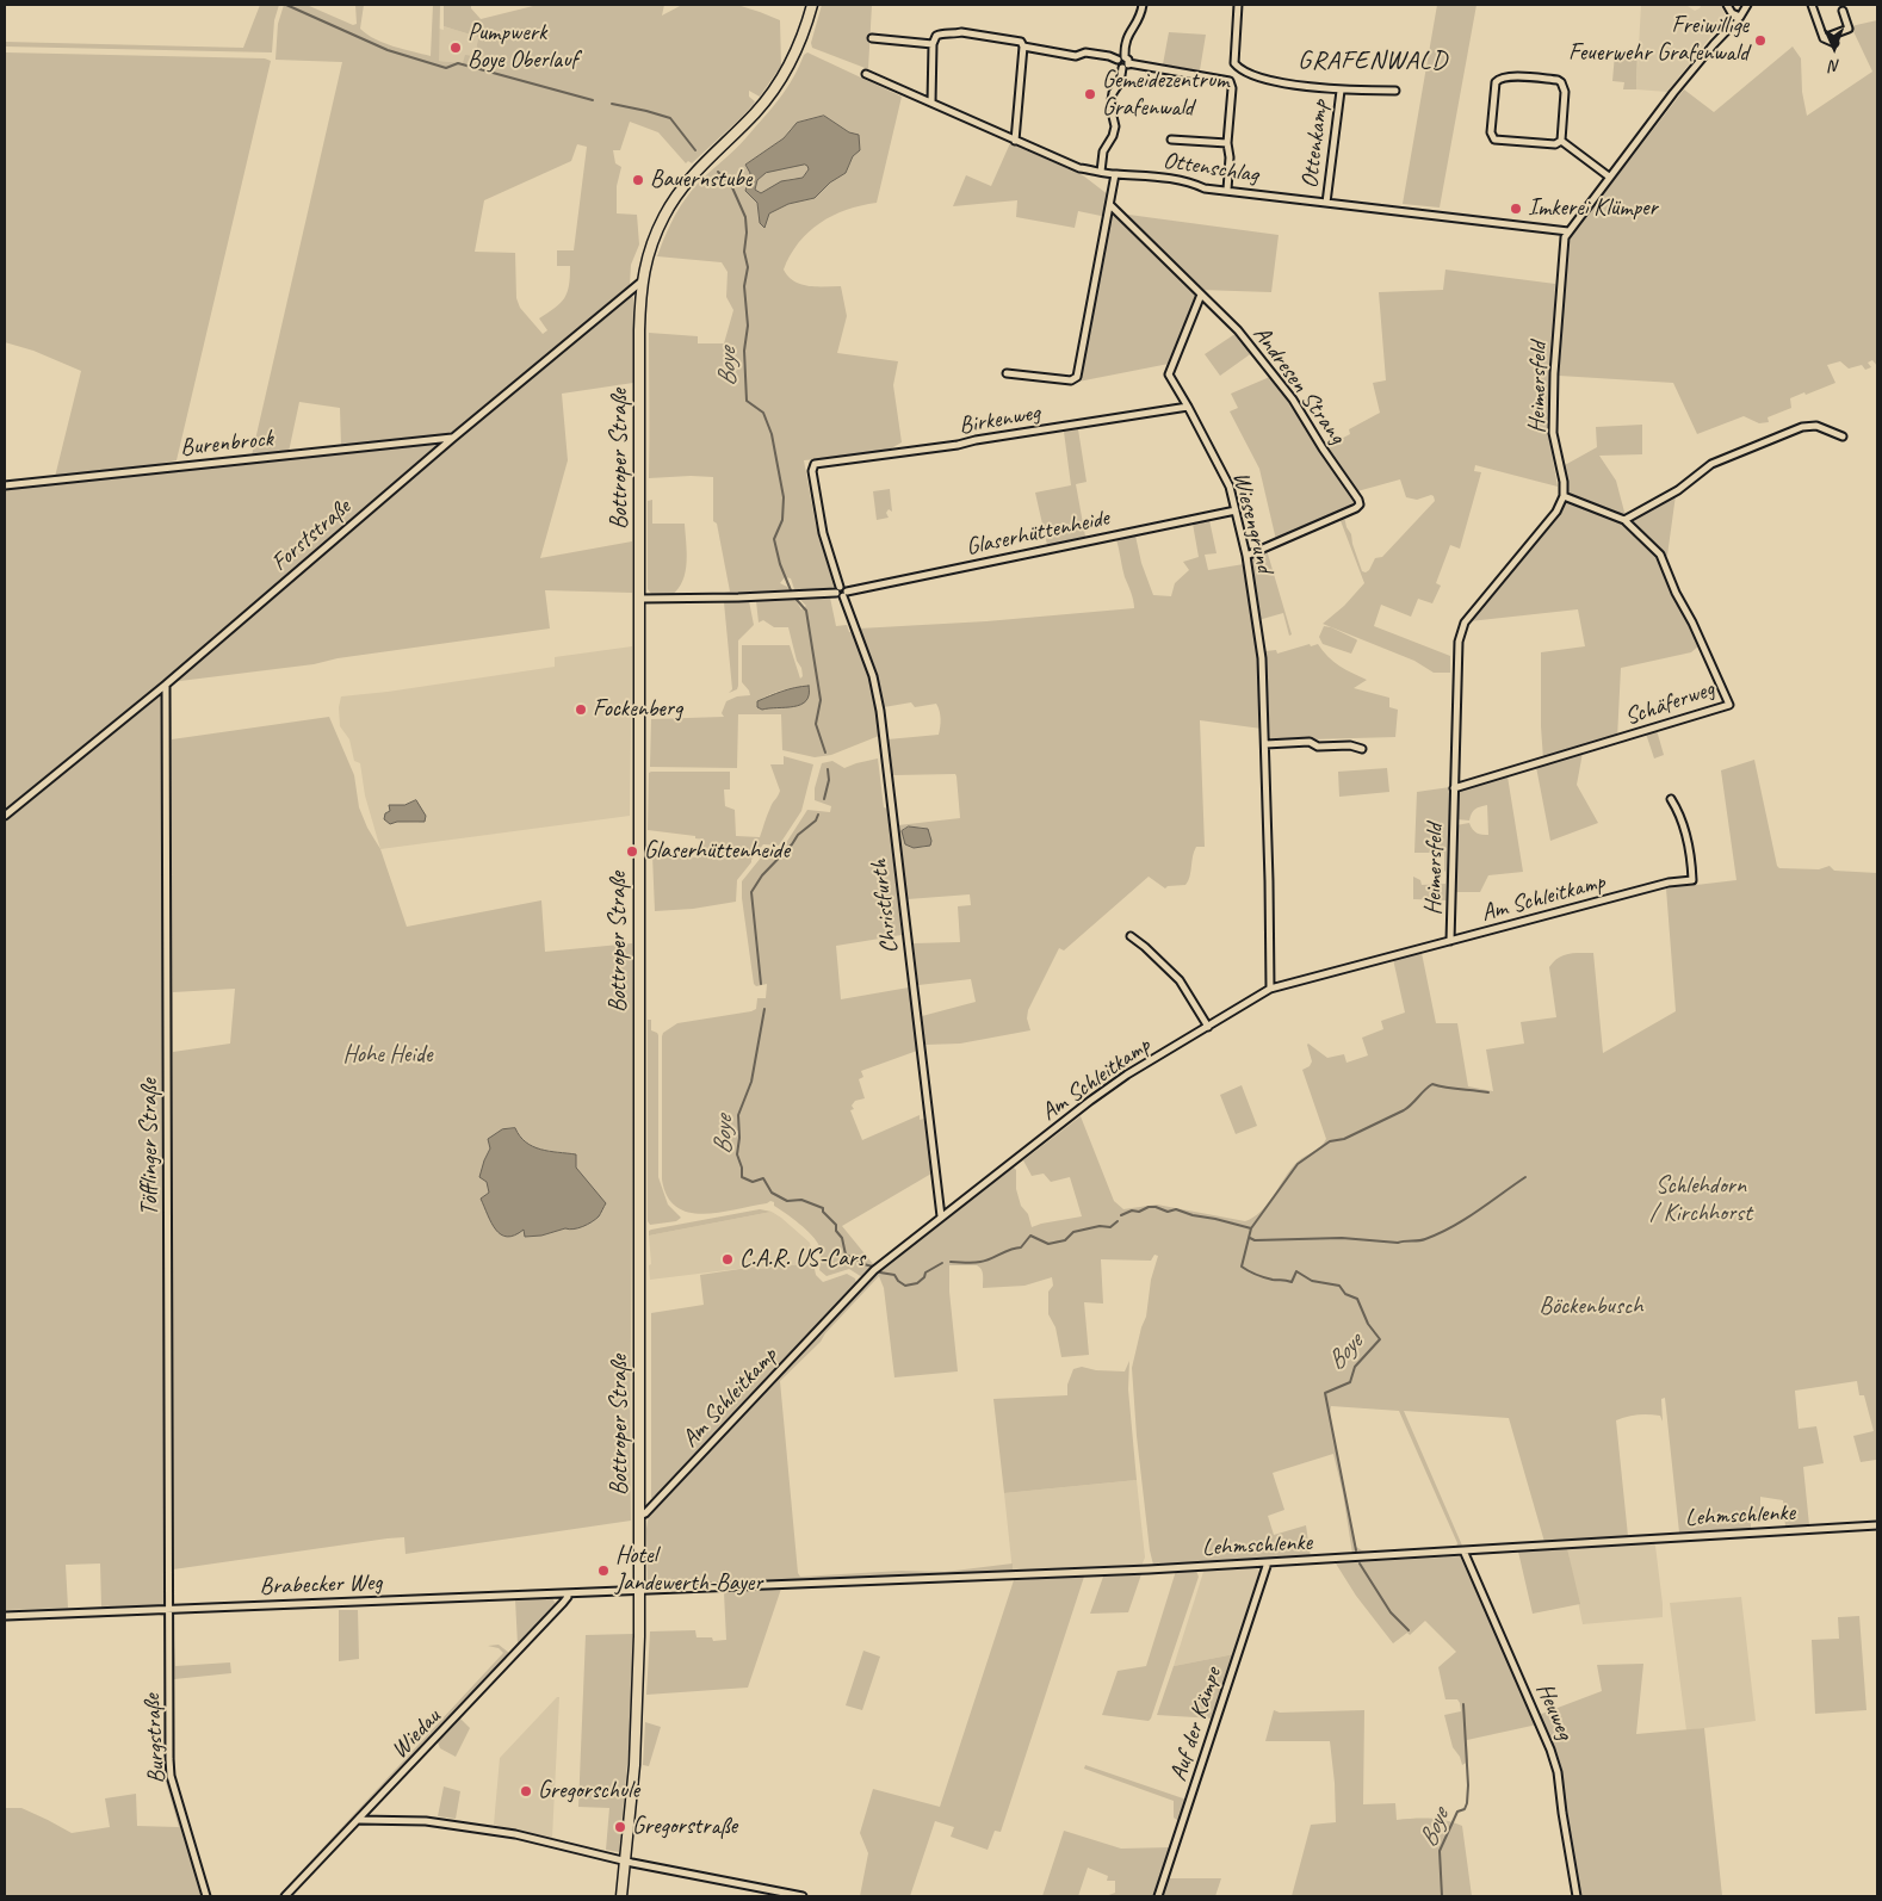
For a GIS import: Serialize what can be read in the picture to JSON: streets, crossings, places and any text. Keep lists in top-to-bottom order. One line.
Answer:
{"streets":{"main road":["Bottroper Straße"],"street":["Ottenkamp","Ottenschlag","Andresen Strang","Heimersfeld","Birkenweg","Burenbrock","Wiesengrund","Glaserhüttenheide","Forststraße","Schäferweg","Am Schleitkamp","Christfurth","Töfflinger Straße","Lehmschlenke","Brabecker Weg","Heuweg","Auf der Kämpe","Wiedau","Burgstraße"]},"crossings":[["Ottenkamp","Ottenschlag"],["Ottenschlag","Heimersfeld"],["Ottenschlag","Birkenweg"],["Andresen Strang","Birkenweg"],["Andresen Strang","Wiesengrund"],["Heimersfeld","Schäferweg"],["Heimersfeld","Am Schleitkamp"],["Birkenweg","Wiesengrund"],["Birkenweg","Christfurth"],["Burenbrock","Forststraße"],["Bottroper Straße","Glaserhüttenheide"],["Bottroper Straße","Forststraße"],["Bottroper Straße","Am Schleitkamp"],["Bottroper Straße","Lehmschlenke"],["Bottroper Straße","Brabecker Weg"],["Wiesengrund","Glaserhüttenheide"],["Wiesengrund","Am Schleitkamp"],["Glaserhüttenheide","Christfurth"],["Forststraße","Töfflinger Straße"],["Am Schleitkamp","Christfurth"],["Töfflinger Straße","Brabecker Weg"],["Töfflinger Straße","Burgstraße"],["Lehmschlenke","Brabecker Weg"],["Lehmschlenke","Heuweg"],["Lehmschlenke","Auf der Kämpe"],["Brabecker Weg","Wiedau"],["Brabecker Weg","Burgstraße"]],"districts":["GRAFENWALD"],"water":["Boye"],"parks":["Hohe Heide","Schlehdorn / Kirchhorst","Böckenbusch"],"places":["Freiwillige Feuerwehr Grafenwald","Pumpwerk Boye Oberlauf","Gemeidezentrum Grafenwald","Bauernstube","Imkerei Klümper","Fockenberg","Glaserhüttenheide","C.A.R. US-Cars","Hotel Jandewerth-Bayer","Gregorschule","Gregorstraße"],"north":"bottom"}
